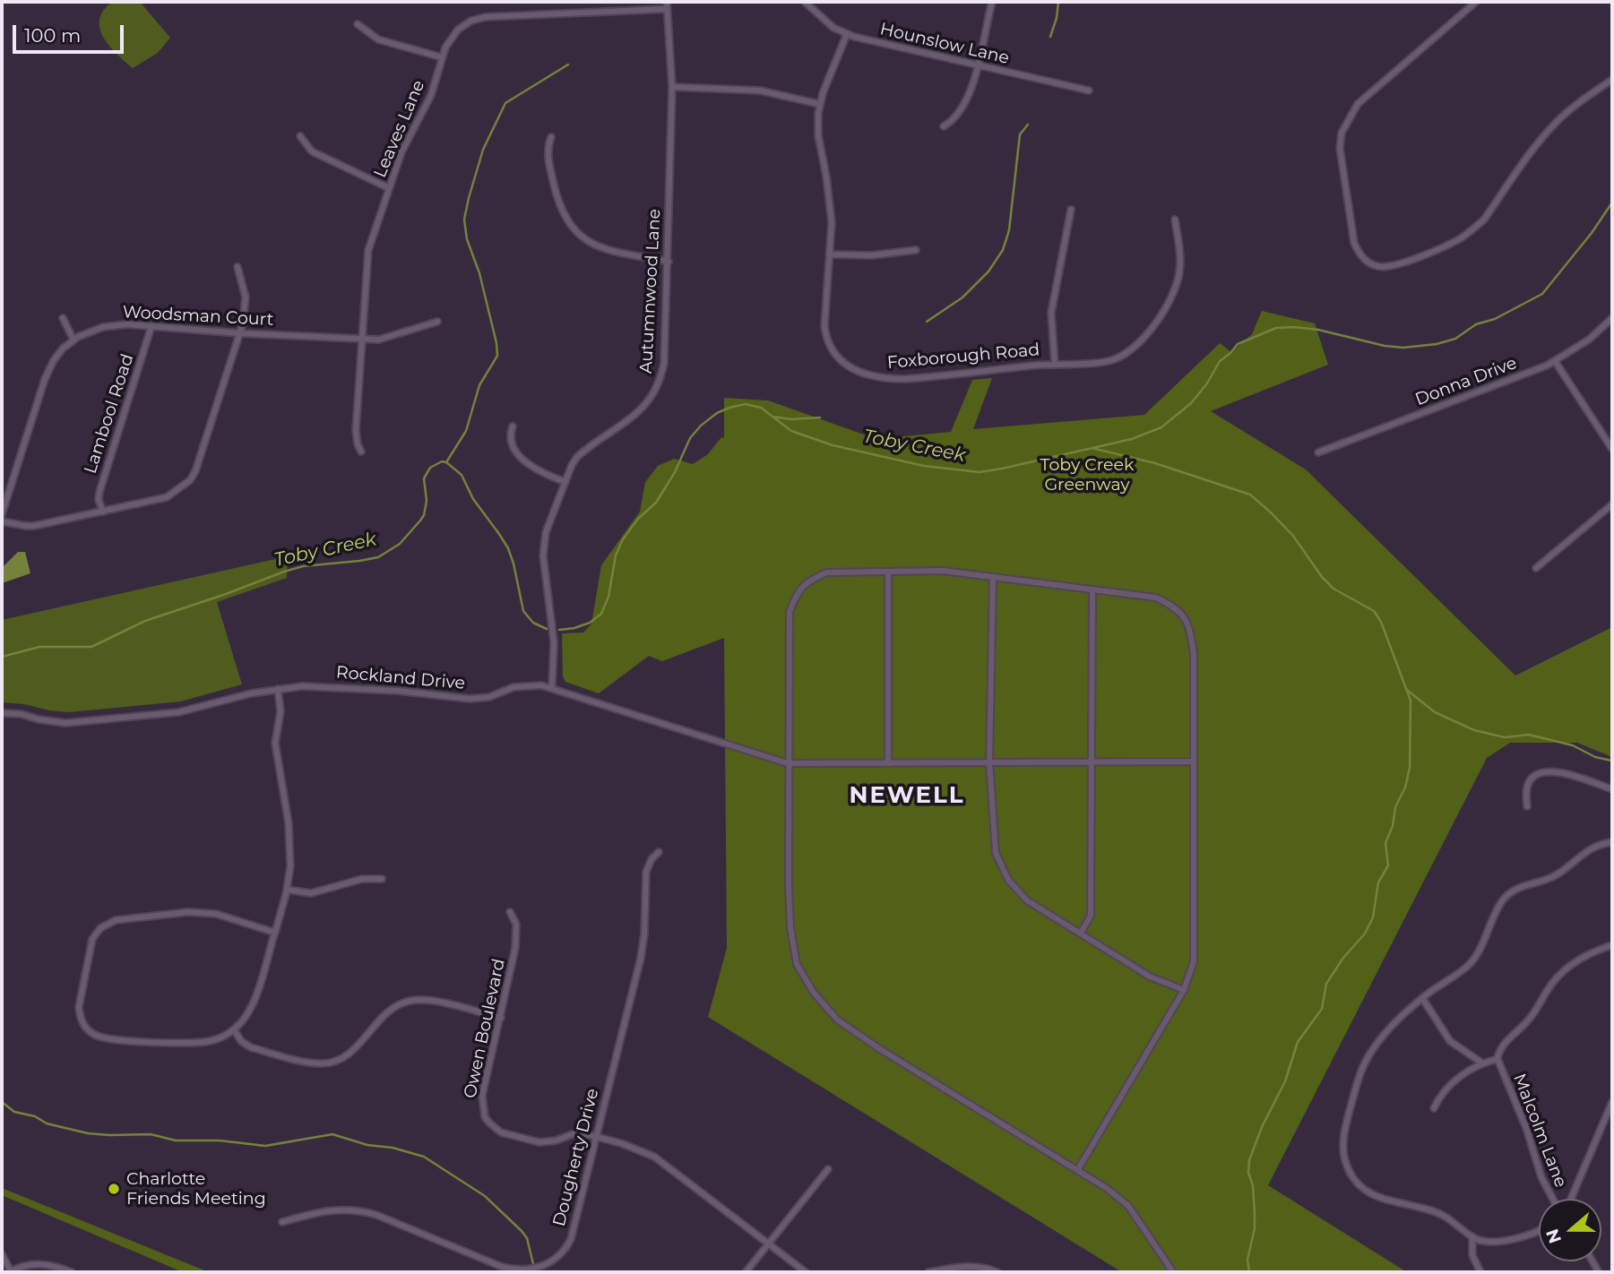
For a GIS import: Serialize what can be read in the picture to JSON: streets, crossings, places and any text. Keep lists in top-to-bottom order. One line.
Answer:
{"streets":{"street":["Hounslow Lane","Leaves Lane","Autumnwood Lane","Woodsman Court","Foxborough Road","Donna Drive","Lambool Road","Rockland Drive","Owen Boulevard","Malcolm Lane","Dougherty Drive"]},"crossings":[["Hounslow Lane","Foxborough Road"],["Leaves Lane","Autumnwood Lane"],["Leaves Lane","Woodsman Court"],["Autumnwood Lane","Rockland Drive"],["Woodsman Court","Lambool Road"],["Owen Boulevard","Dougherty Drive"]],"districts":["NEWELL"],"water":["Toby Creek"],"parks":["Toby Creek Greenway"],"places":["Charlotte Friends Meeting"],"scale_bar":"100 m","north":"left"}
